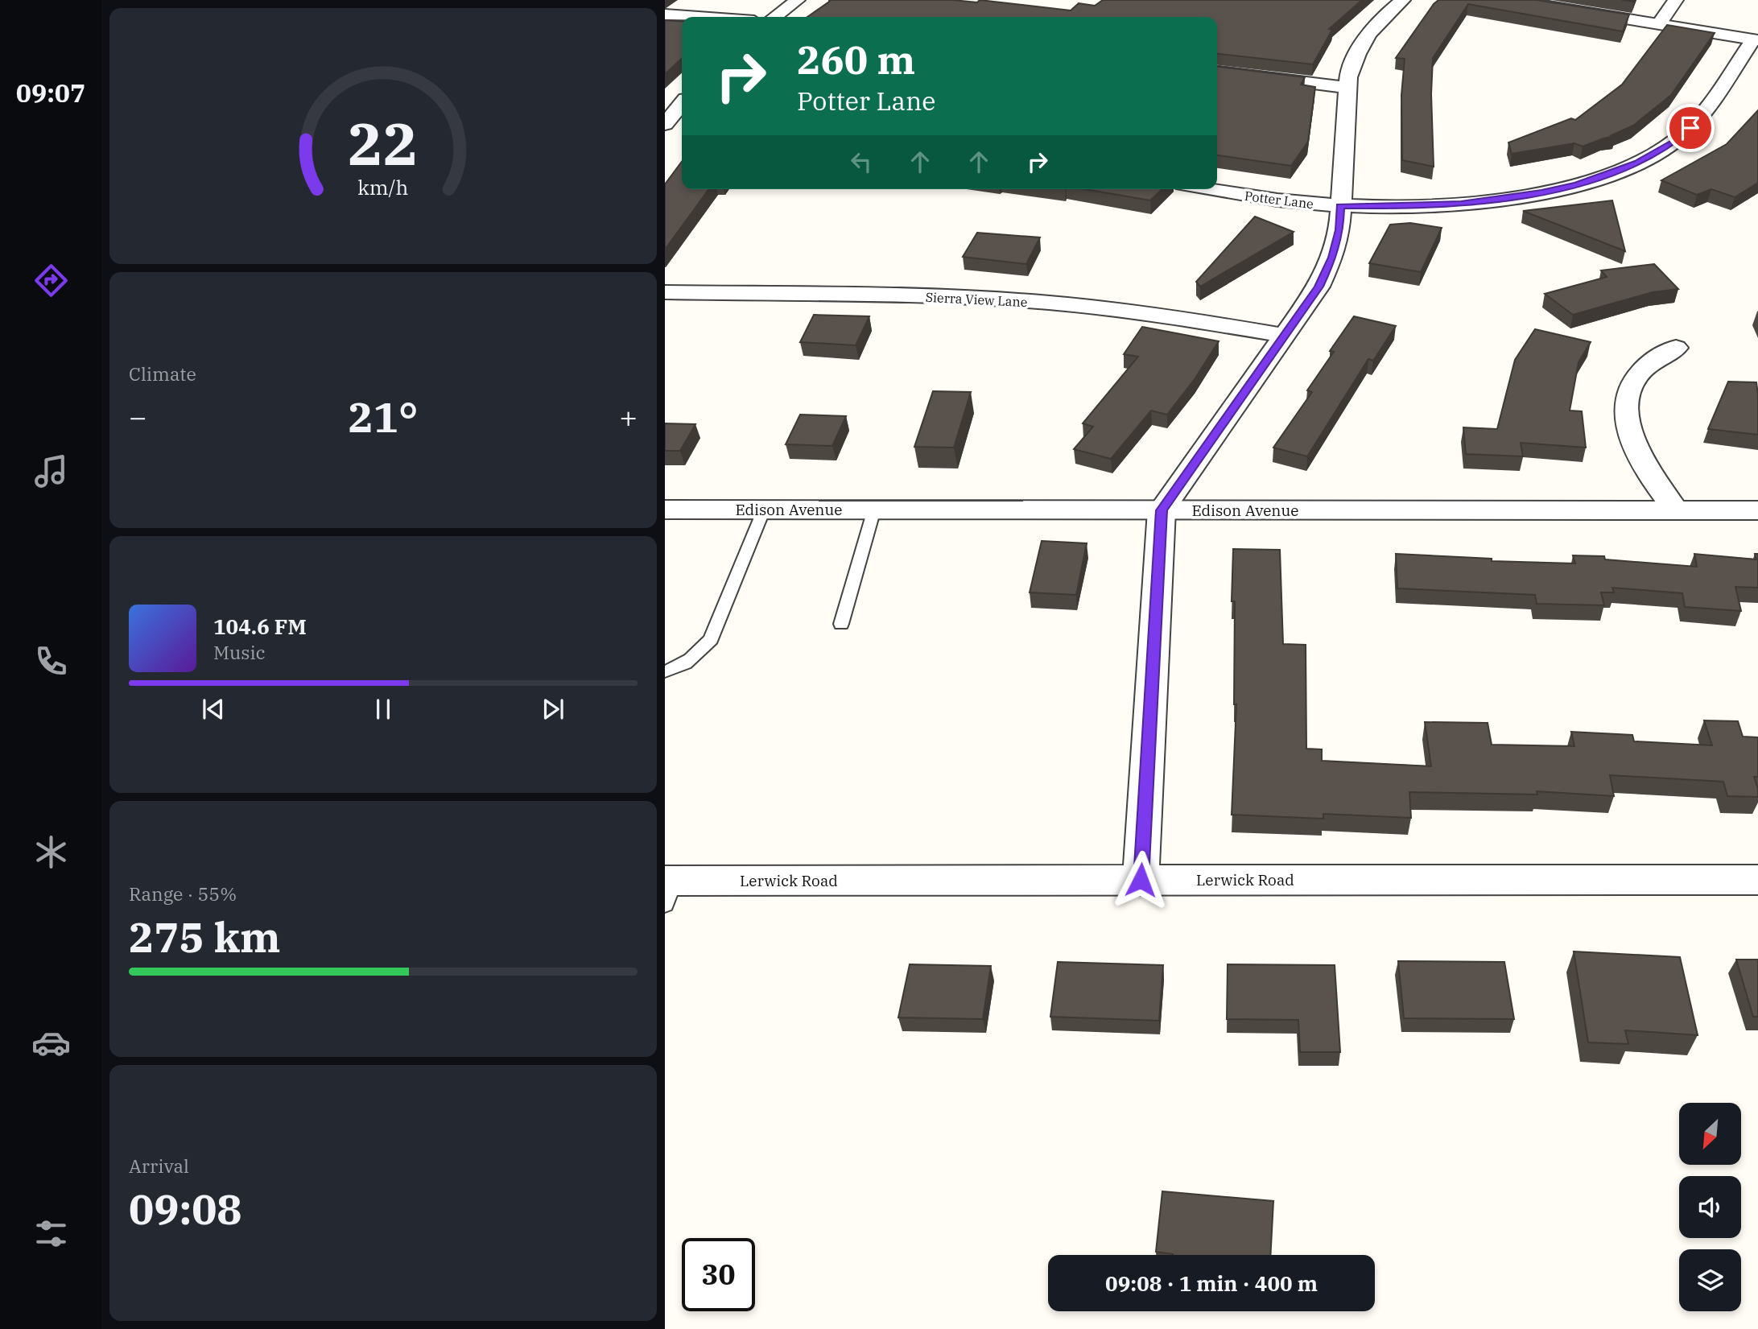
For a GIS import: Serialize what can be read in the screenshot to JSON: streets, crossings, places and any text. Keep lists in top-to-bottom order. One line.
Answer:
{"streets":{"street":["Potter Lane","Sierra View Lane","Edison Avenue","Lerwick Road"]},"north":"bottom left","page":{"tabs":"09:07","turn":["260 m","Potter Lane"],"tile":["Climate",["Range · 55%","275 km"],["Arrival","09:08"]],"heat":["−","21°","+"],"song":["104.6 FM","Music"],"limit":"30","trip":"09:08 · 1 min · 400 m","gauge":["22","km/h"]}}
